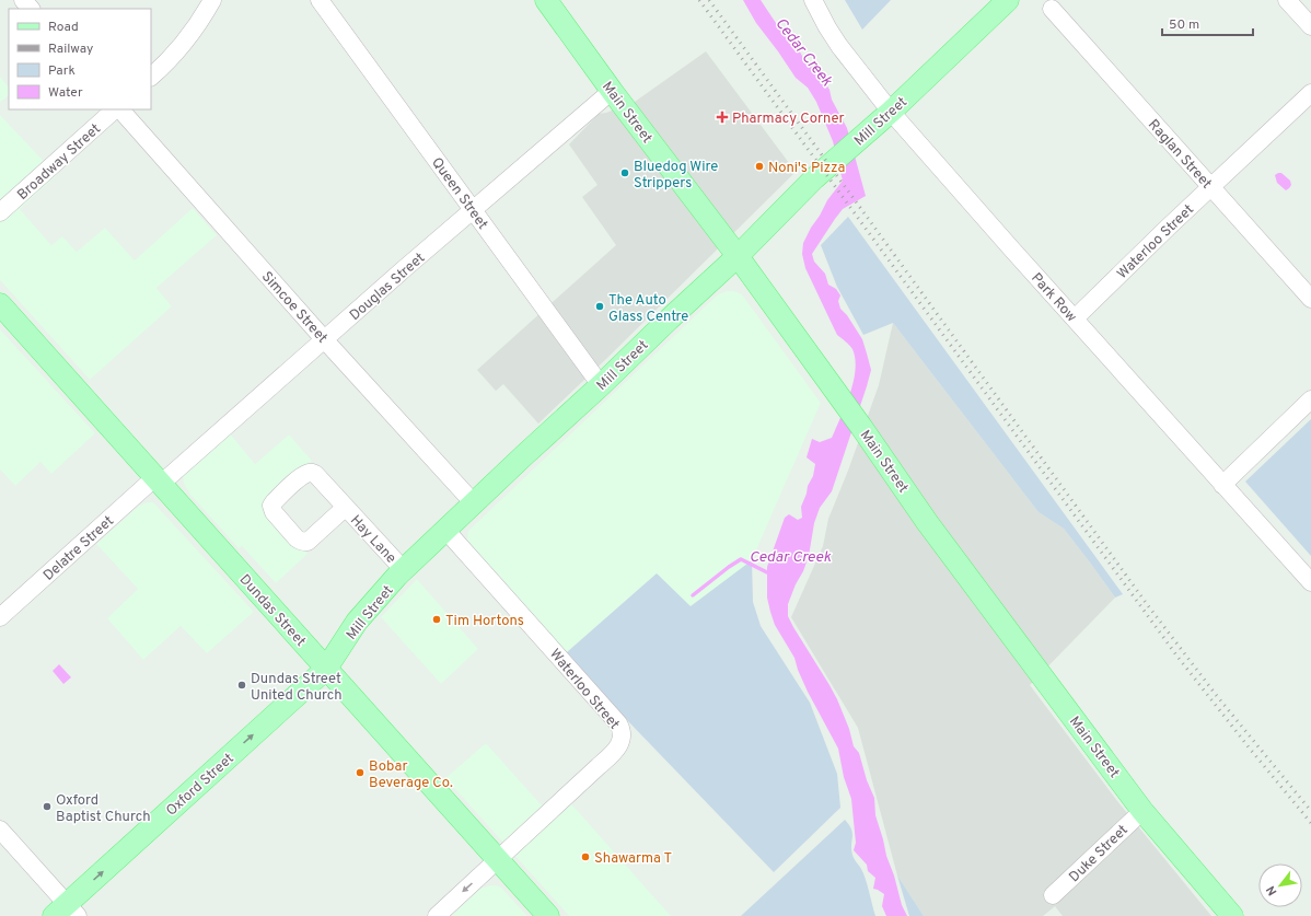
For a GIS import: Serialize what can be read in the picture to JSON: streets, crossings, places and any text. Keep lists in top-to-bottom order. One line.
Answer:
{"streets":{"main road":["Main Street","Mill Street","Dundas Street","Oxford Street"],"street":["Raglan Street","Broadway Street","Queen Street","Waterloo Street","Douglas Street","Park Row","Simcoe Street","Hay Lane","Delatre Street","Duke Street"]},"crossings":[["Main Street","Mill Street"],["Main Street","Douglas Street"],["Main Street","Duke Street"],["Mill Street","Queen Street"],["Mill Street","Waterloo Street"],["Mill Street","Park Row"],["Mill Street","Simcoe Street"],["Mill Street","Hay Lane"],["Mill Street","Dundas Street"],["Mill Street","Oxford Street"],["Raglan Street","Waterloo Street"],["Queen Street","Douglas Street"],["Waterloo Street","Park Row"],["Waterloo Street","Dundas Street"],["Douglas Street","Simcoe Street"],["Douglas Street","Delatre Street"],["Douglas Street","Dundas Street"],["Delatre Street","Dundas Street"],["Dundas Street","Oxford Street"]],"one_way":["Oxford Street"],"water":["Cedar Creek"],"places":{"health":["Pharmacy Corner"],"other":["Noni's Pizza","Bluedog Wire Strippers","The Auto Glass Centre","Tim Hortons","Dundas Street United Church","Bobar Beverage Co.","Oxford Baptist Church","Shawarma T"]},"legend":["Road","Railway","Park","Water"],"scale_bar":"50 m","north":"bottom left"}
